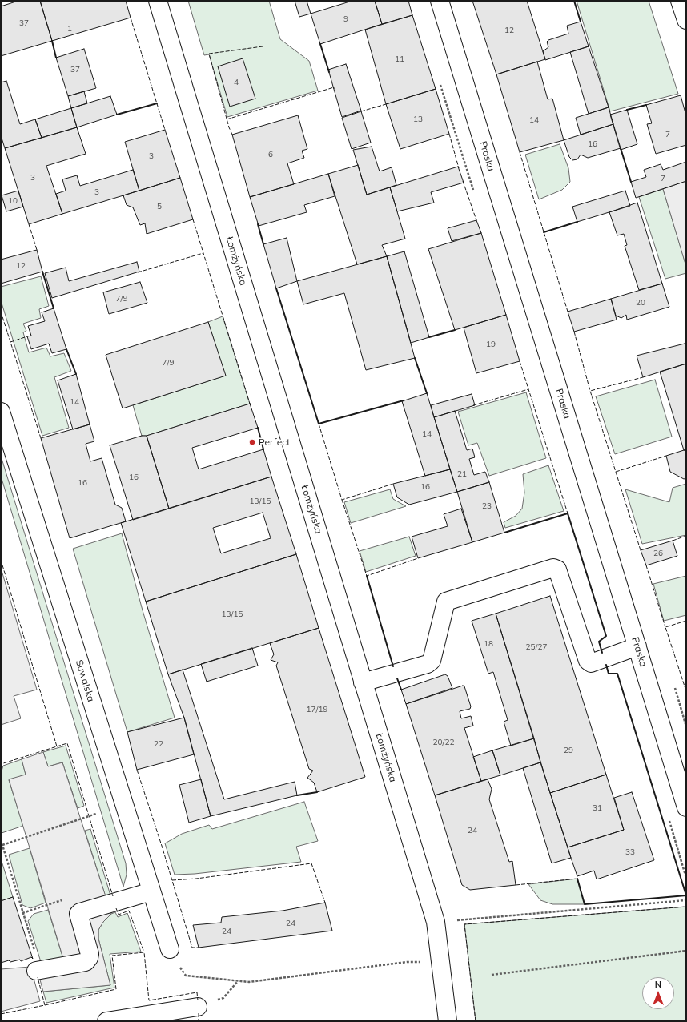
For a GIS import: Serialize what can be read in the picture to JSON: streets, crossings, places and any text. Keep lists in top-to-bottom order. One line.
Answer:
{"streets":{"street":["Praska","Łomżyńska","Suwalska"]},"places":["Perfect"],"house_numbers":["9","37","1","12","11","37","4","13","14","7","16","6","3","3","7","3","10","5","12","7/9","20","19","7/9","14","14","21","16","16","16","13/15","23","26","13/15","18","25/27","17/19","20/22","22","29","31","24","33","24","24"],"north":"top"}
